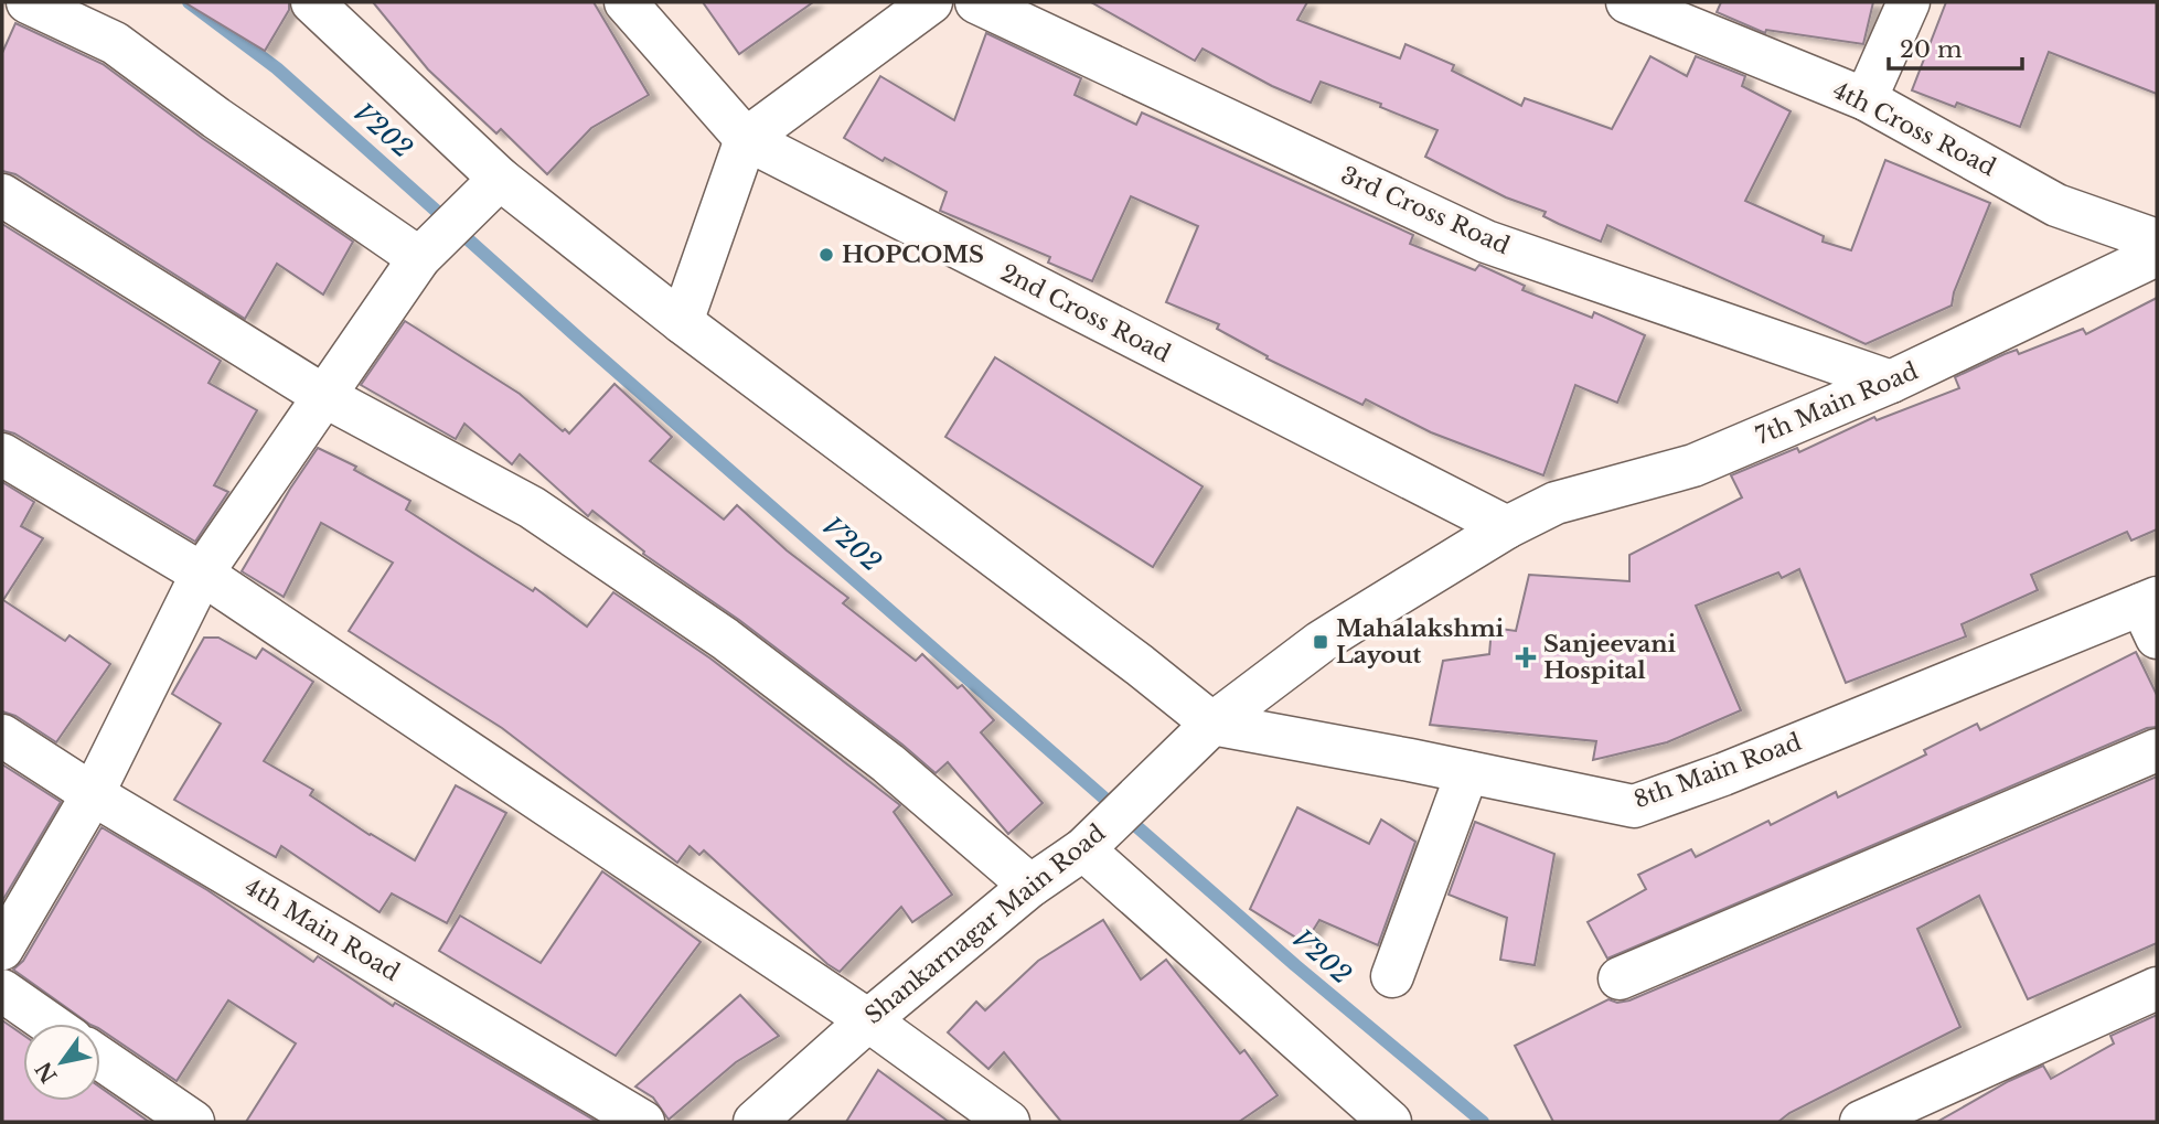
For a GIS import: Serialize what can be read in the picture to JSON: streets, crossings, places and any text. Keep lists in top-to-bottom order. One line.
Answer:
{"streets":{"street":["4th Cross Road","3rd Cross Road","2nd Cross Road","7th Main Road","8th Main Road","Shankarnagar Main Road","4th Main Road"]},"crossings":[["3rd Cross Road","7th Main Road"],["2nd Cross Road","7th Main Road"],["7th Main Road","8th Main Road"],["7th Main Road","Shankarnagar Main Road"],["8th Main Road","Shankarnagar Main Road"]],"water":["V202"],"places":{"other":["HOPCOMS"],"transit":["Mahalakshmi Layout"],"health":["Sanjeevani Hospital"]},"scale_bar":"20 m","north":"bottom left"}
